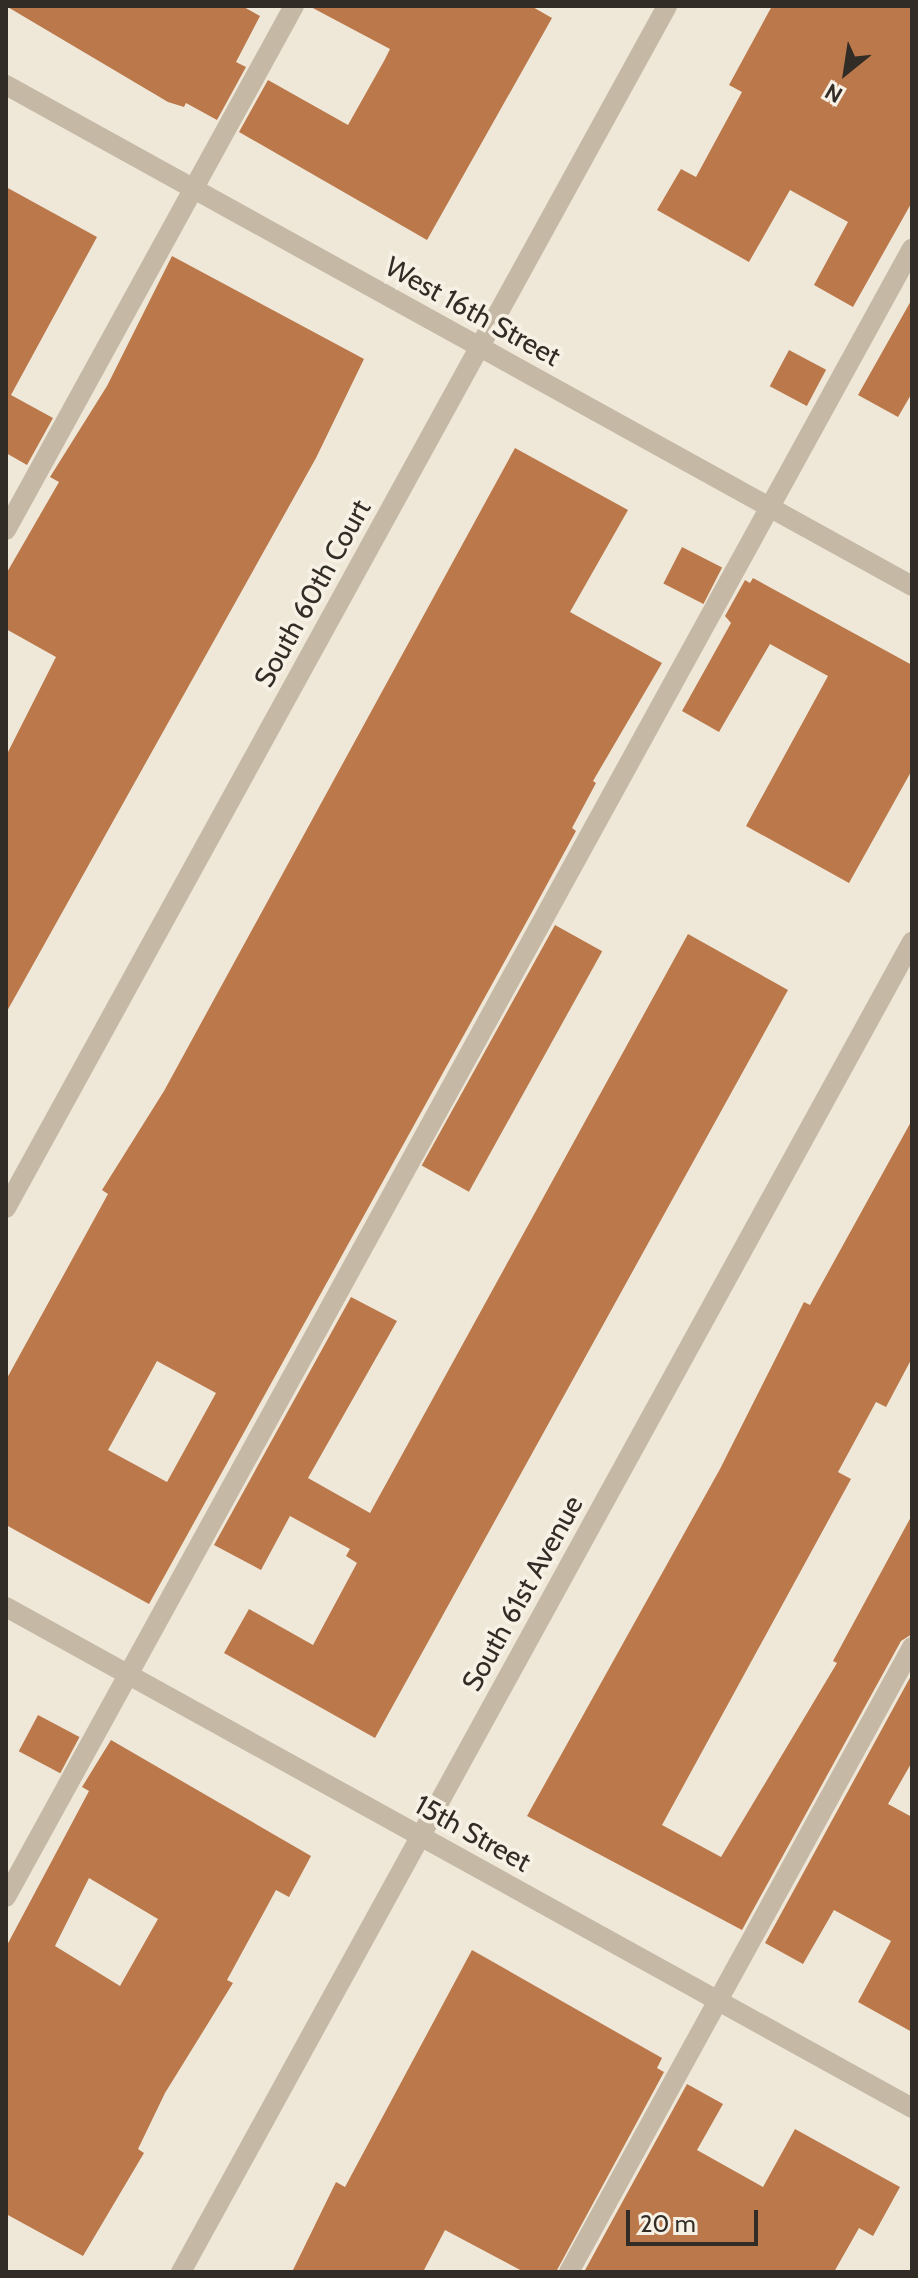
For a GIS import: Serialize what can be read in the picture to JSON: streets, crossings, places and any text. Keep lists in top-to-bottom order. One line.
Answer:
{"streets":{"street":["West 16th Street","South 60th Court","South 61st Avenue","15th Street"]},"crossings":[["West 16th Street","South 60th Court"],["South 61st Avenue","15th Street"]],"scale_bar":"20 m","north":"bottom left"}
